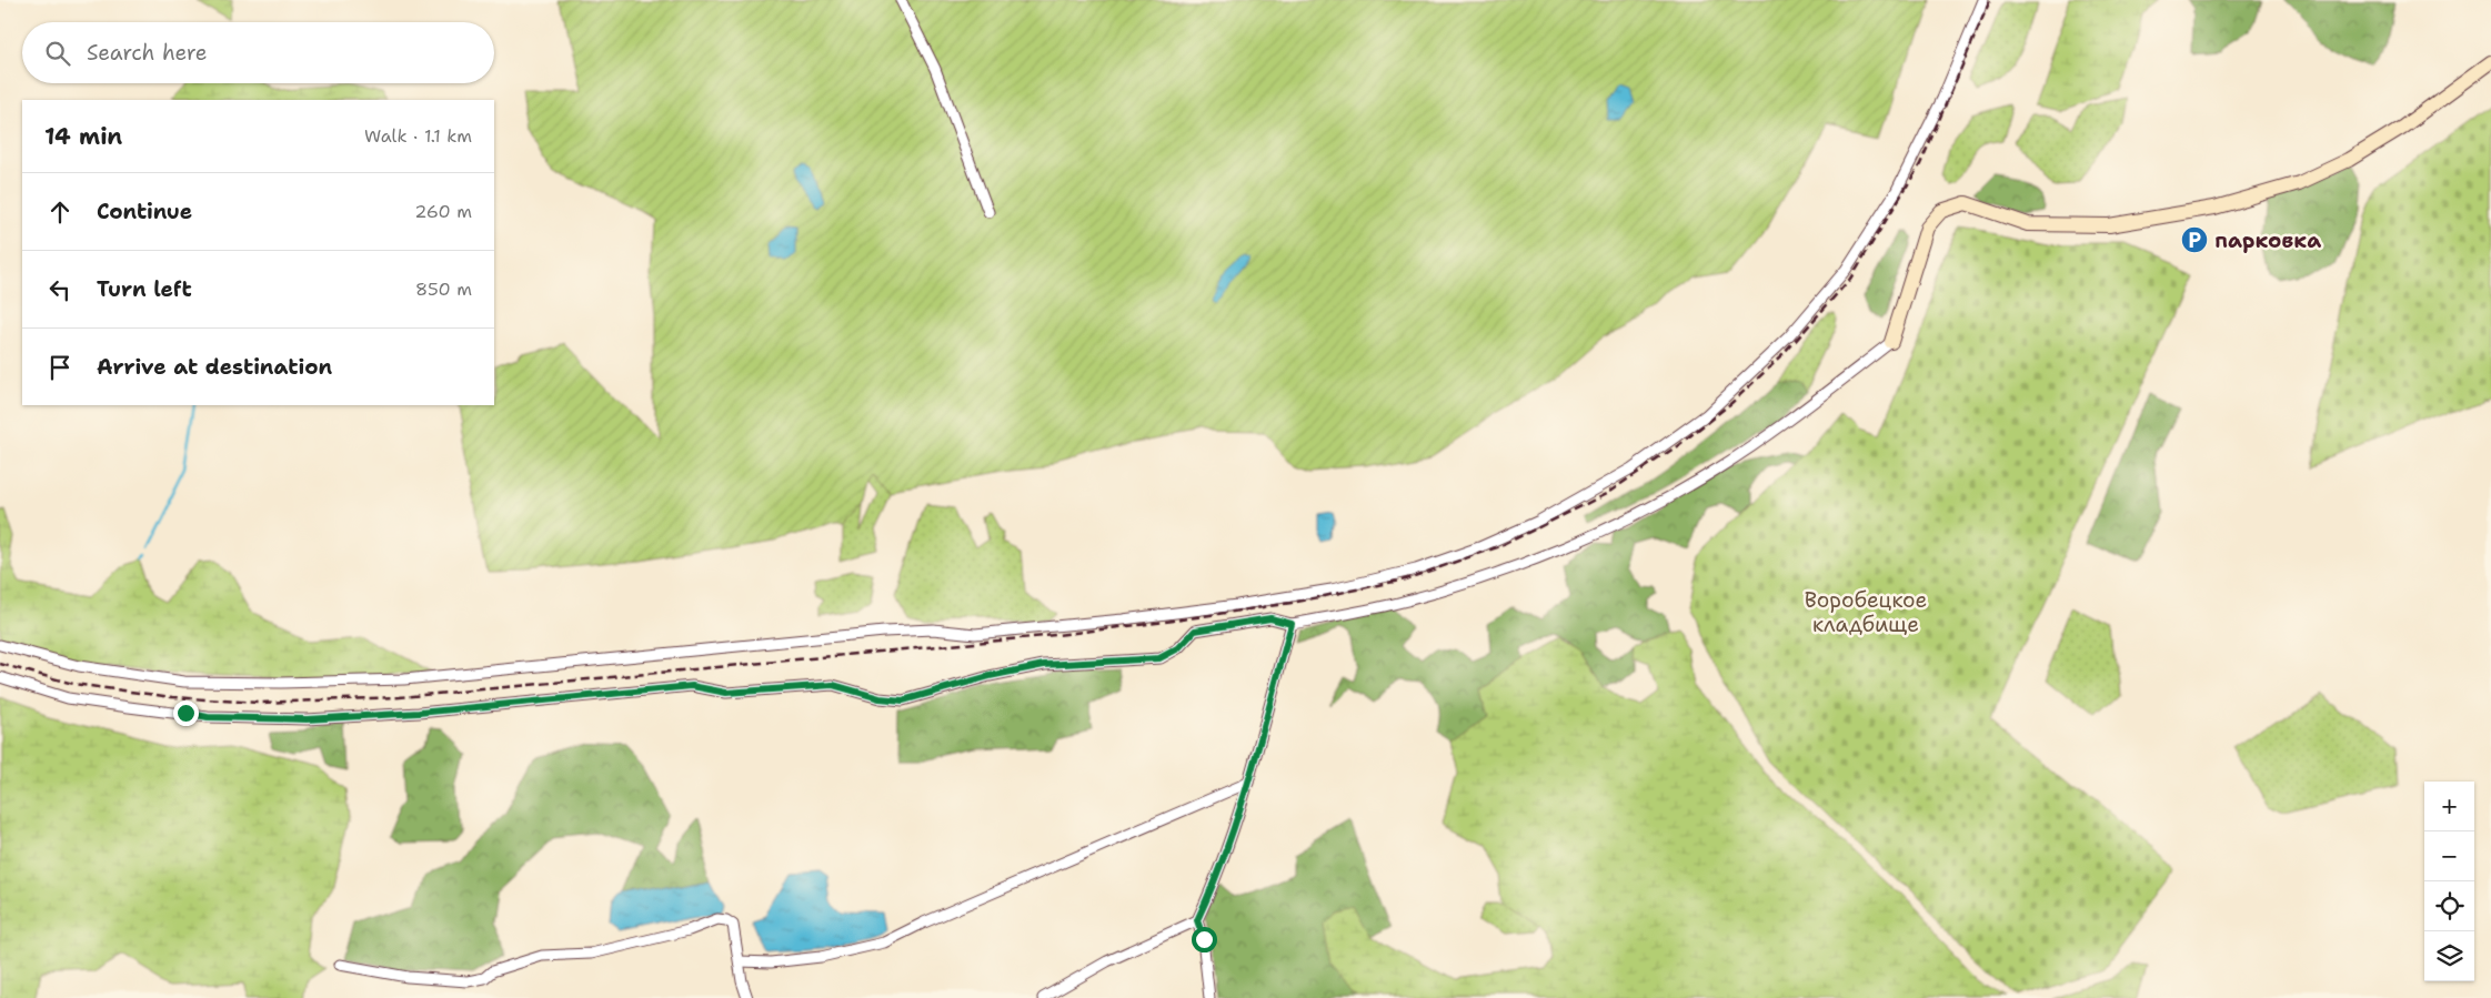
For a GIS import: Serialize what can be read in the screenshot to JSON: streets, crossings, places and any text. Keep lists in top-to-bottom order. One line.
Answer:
{"parks":["Воробецкое кладбище"],"places":{"parking":["парковка"]},"page":{"search":"Search here","heading":["14 min","Walk · 1.1 km"],"list":[["Continue","260 m"],["Turn left","850 m"],"Arrive at destination"],"map_buttons":["+","−"]}}
